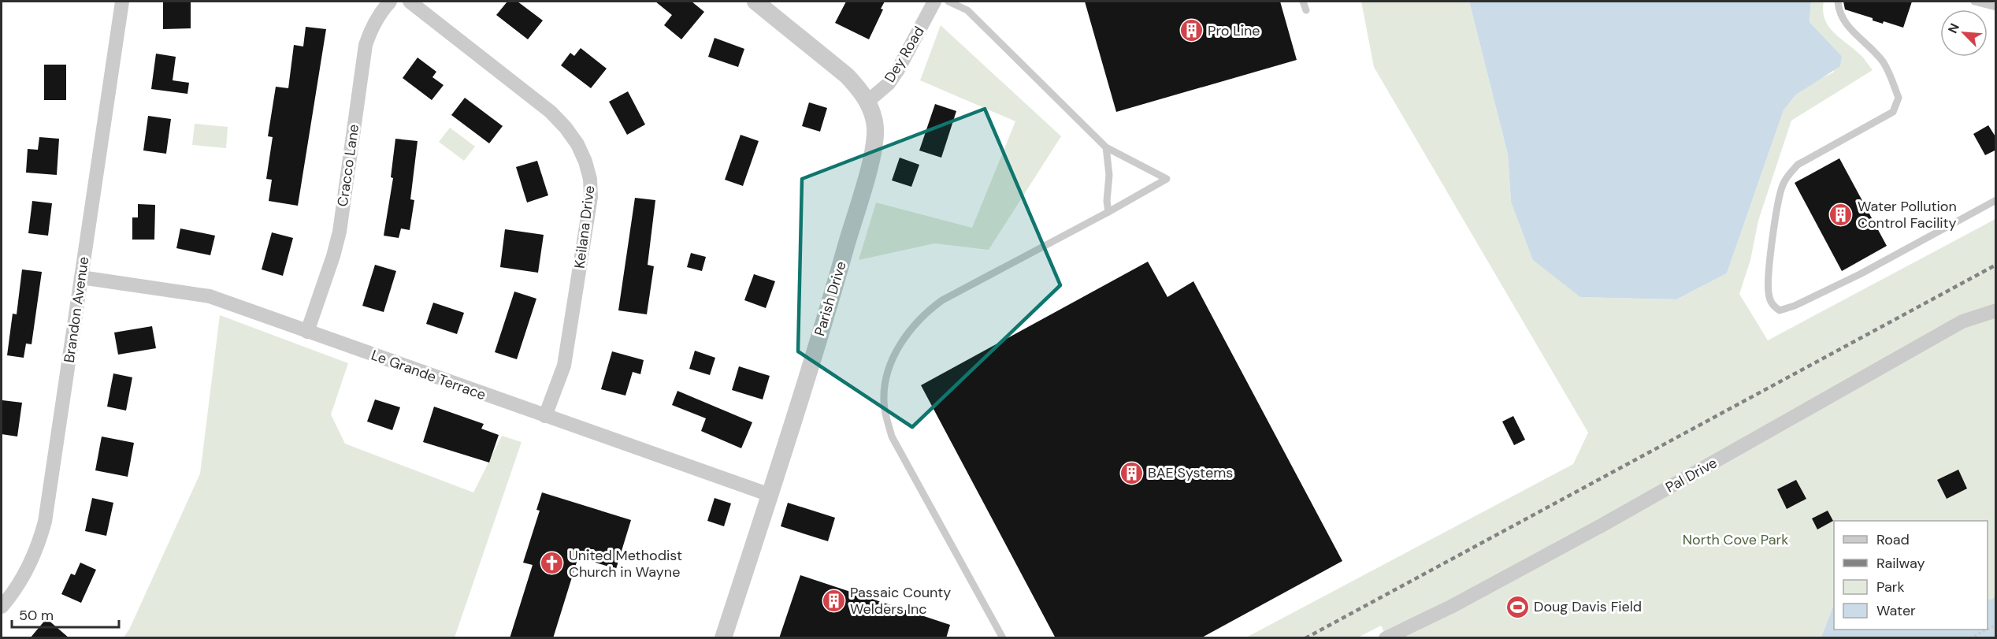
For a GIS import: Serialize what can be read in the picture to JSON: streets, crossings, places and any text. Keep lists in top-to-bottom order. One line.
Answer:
{"streets":{"street":["Dey Road","Cracco Lane","Keilana Drive","Parish Drive","Brandon Avenue","Le Grande Terrace","Pal Drive"]},"crossings":[["Dey Road","Parish Drive"],["Cracco Lane","Le Grande Terrace"],["Keilana Drive","Le Grande Terrace"],["Parish Drive","Le Grande Terrace"],["Brandon Avenue","Le Grande Terrace"]],"parks":["North Cove Park"],"places":{"building":["Pro Line","Water Pollution Control Facility","BAE Systems","Passaic County Welders Inc"],"church":["United Methodist Church in Wayne"],"sports":["Doug Davis Field"]},"legend":["Road","Railway","Park","Water"],"scale_bar":"50 m","north":"top left"}
